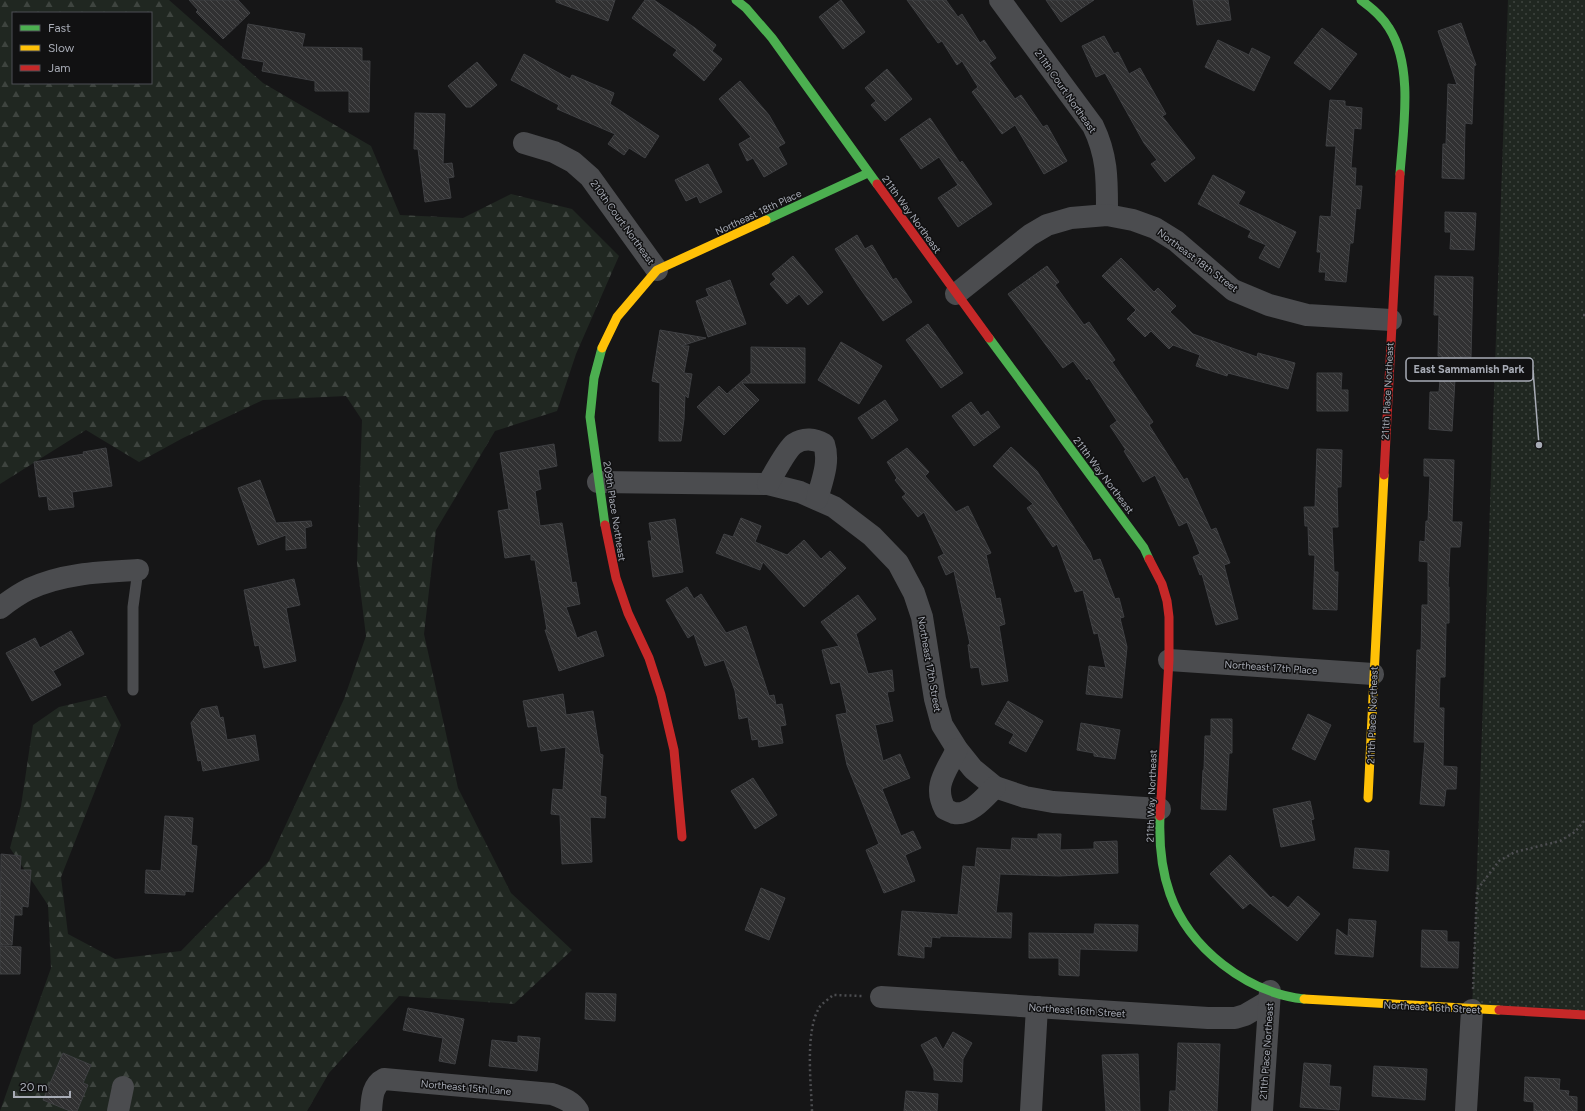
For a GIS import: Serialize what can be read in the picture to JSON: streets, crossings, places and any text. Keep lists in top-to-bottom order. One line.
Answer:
{"streets":{"street":["211th Court Northeast","Northeast 18th Place","211th Way Northeast","210th Court Northeast","Northeast 18th Street","211th Place Northeast","209th Place Northeast","Northeast 17th Street","Northeast 17th Place","Northeast 16th Street","Northeast 15th Lane"]},"crossings":[["211th Court Northeast","Northeast 18th Street"],["Northeast 18th Place","211th Way Northeast"],["Northeast 18th Place","210th Court Northeast"],["Northeast 18th Place","209th Place Northeast"],["211th Way Northeast","Northeast 18th Street"],["211th Way Northeast","211th Place Northeast"],["211th Way Northeast","Northeast 17th Street"],["211th Way Northeast","Northeast 17th Place"],["211th Way Northeast","Northeast 16th Street"],["210th Court Northeast","209th Place Northeast"],["Northeast 18th Street","211th Place Northeast"],["211th Place Northeast","Northeast 17th Place"],["211th Place Northeast","Northeast 16th Street"],["209th Place Northeast","Northeast 17th Street"]],"places":["East Sammamish Park"],"legend":["Fast","Slow","Jam"],"scale_bar":"20 m"}
